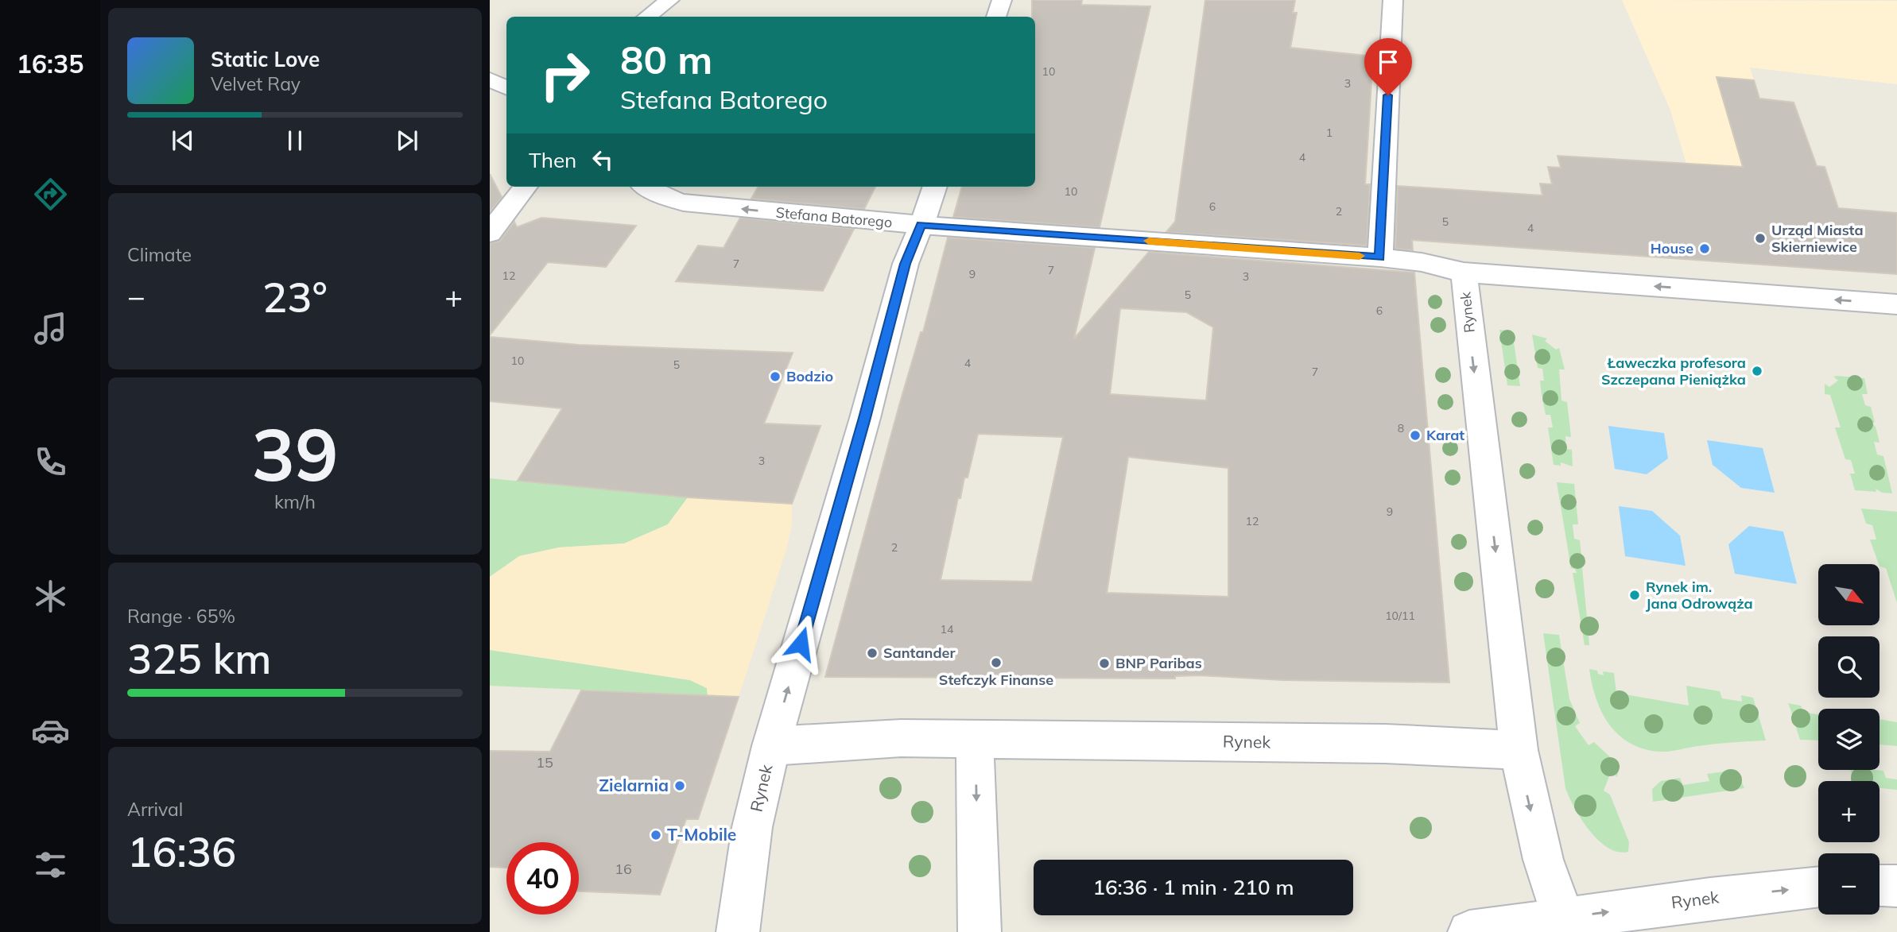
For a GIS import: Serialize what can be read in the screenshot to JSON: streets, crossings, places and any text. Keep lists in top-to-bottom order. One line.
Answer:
{"streets":{"street":["Stefana Batorego","Rynek"]},"crossings":[["Stefana Batorego","Rynek"]],"places":["Urząd Miasta Skierniewice","House","Ławeczka profesora Szczepana Pieniążka","Bodzio","Karat","Rynek im. Jana Odrowąża","Santander","Stefczyk Finanse","BNP Paribas","Zielarnia","T-Mobile"],"house_numbers":["10","3","1","4","10","6","2","5","4","7","7","9","12","3","5","6","10","4","5","7","8","3","9","12","2","10/11","14","15","16"],"north":"bottom right","page":{"tabs":"16:35","turn":["80 m","Stefana Batorego"],"song":["Static Love","Velvet Ray"],"then":"Then","tile":["Climate",["39","km/h"],["Range · 65%","325 km"],["Arrival","16:36"]],"heat":["−","23°","+"],"map_buttons":["+","−"],"limit":"40","trip":"16:36 · 1 min · 210 m"}}
